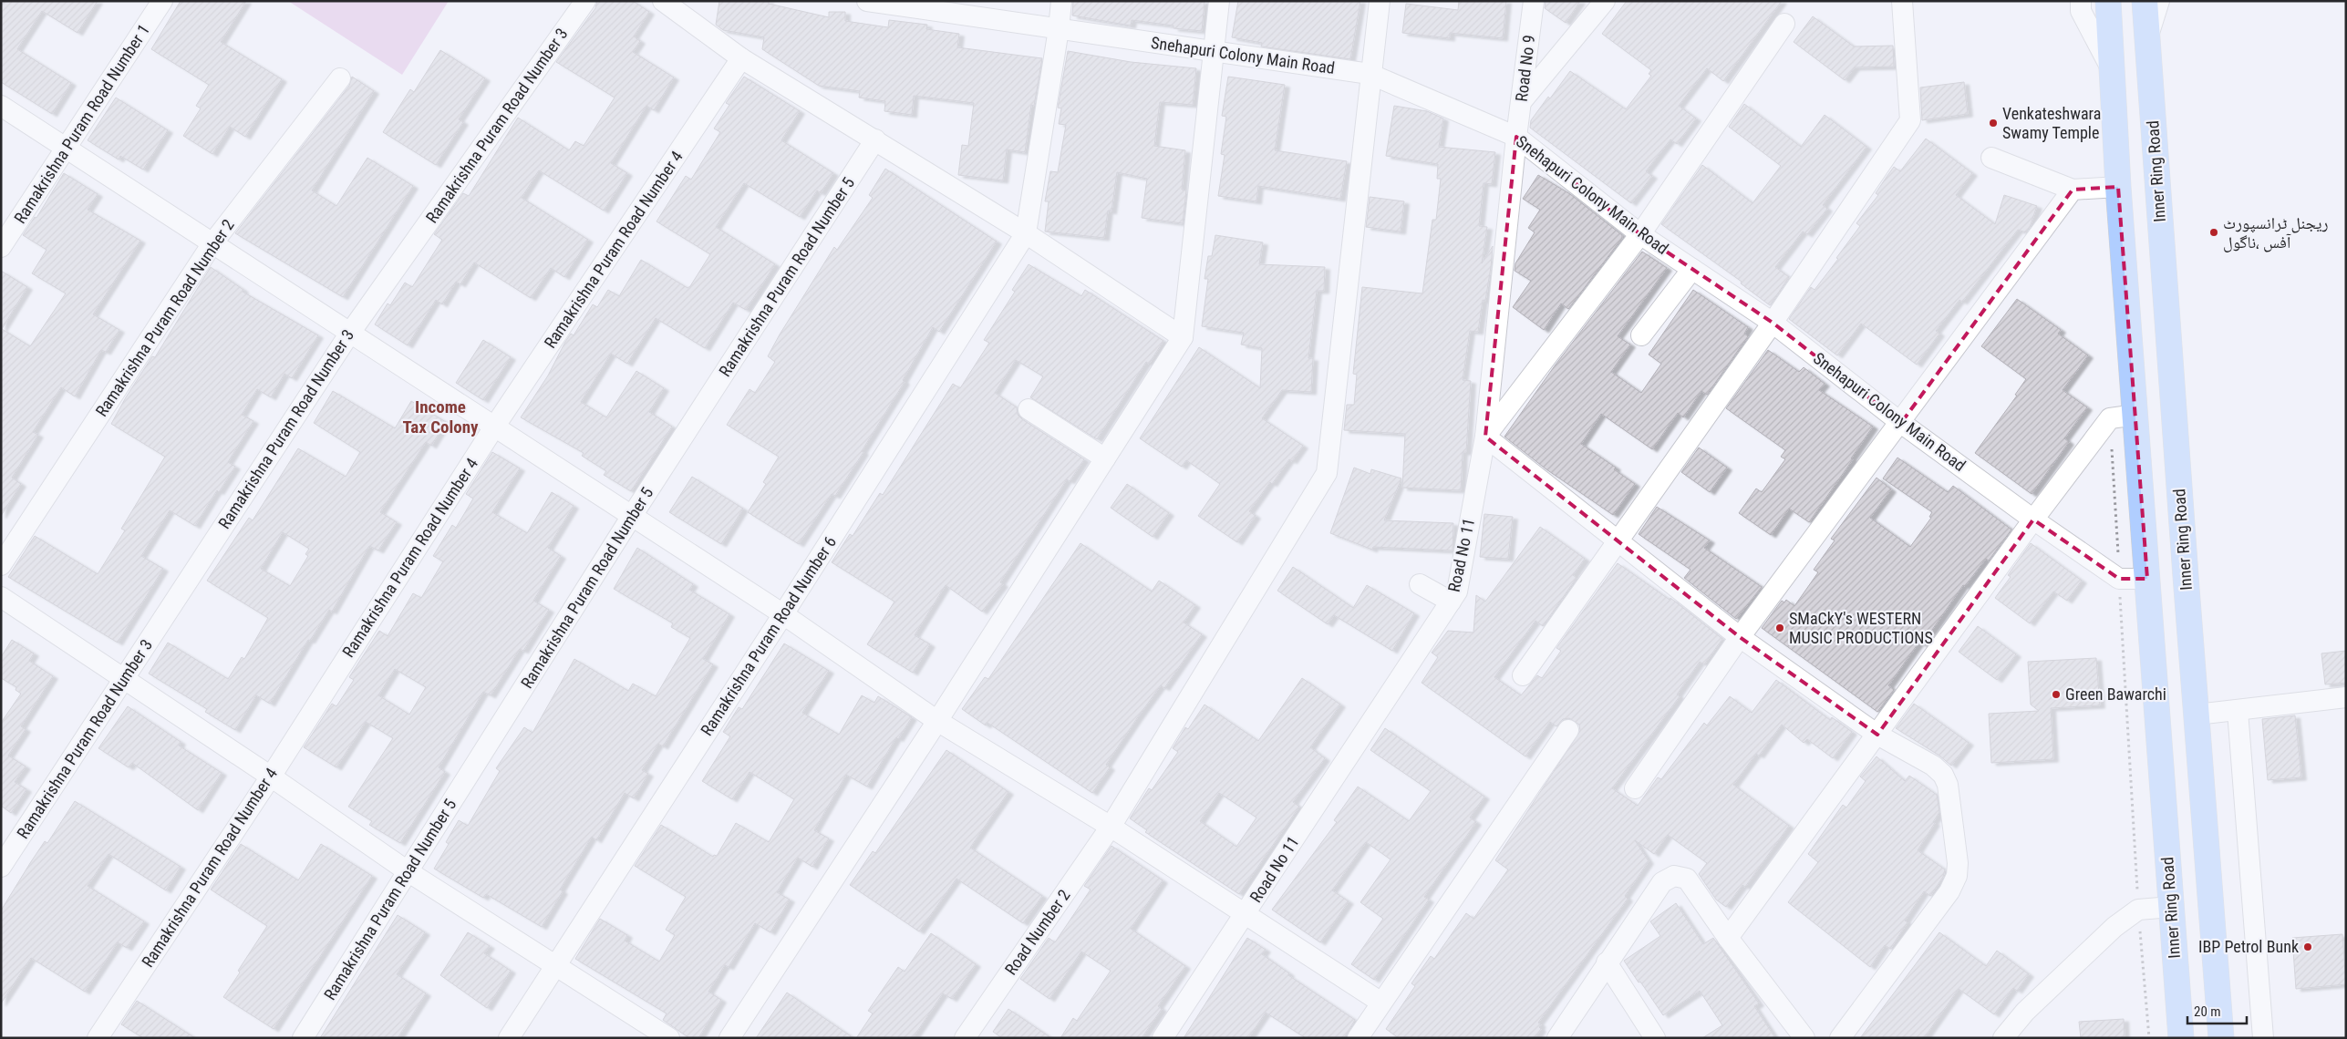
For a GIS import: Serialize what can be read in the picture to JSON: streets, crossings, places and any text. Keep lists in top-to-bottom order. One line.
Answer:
{"streets":{"highway":["Inner Ring Road"],"street":["Snehapuri Colony Main Road","Road No 9","Ramakrishna Puram Road Number 1","Ramakrishna Puram Road Number 3","Ramakrishna Puram Road Number 4","Ramakrishna Puram Road Number 5","Ramakrishna Puram Road Number 2","Road No 11","Ramakrishna Puram Road Number 6","Road Number 2"]},"crossings":[["Snehapuri Colony Main Road","Road No 9"],["Snehapuri Colony Main Road","Road No 11"],["Snehapuri Colony Main Road","Road Number 2"],["Road No 9","Road No 11"]],"districts":["Income Tax Colony"],"places":["Venkateshwara Swamy Temple","ریجنل ٹرانسپورٹ آفس ،ناگول","SMaCkY's WESTERN MUSIC PRODUCTIONS","Green Bawarchi","IBP Petrol Bunk"],"scale_bar":"20 m"}
